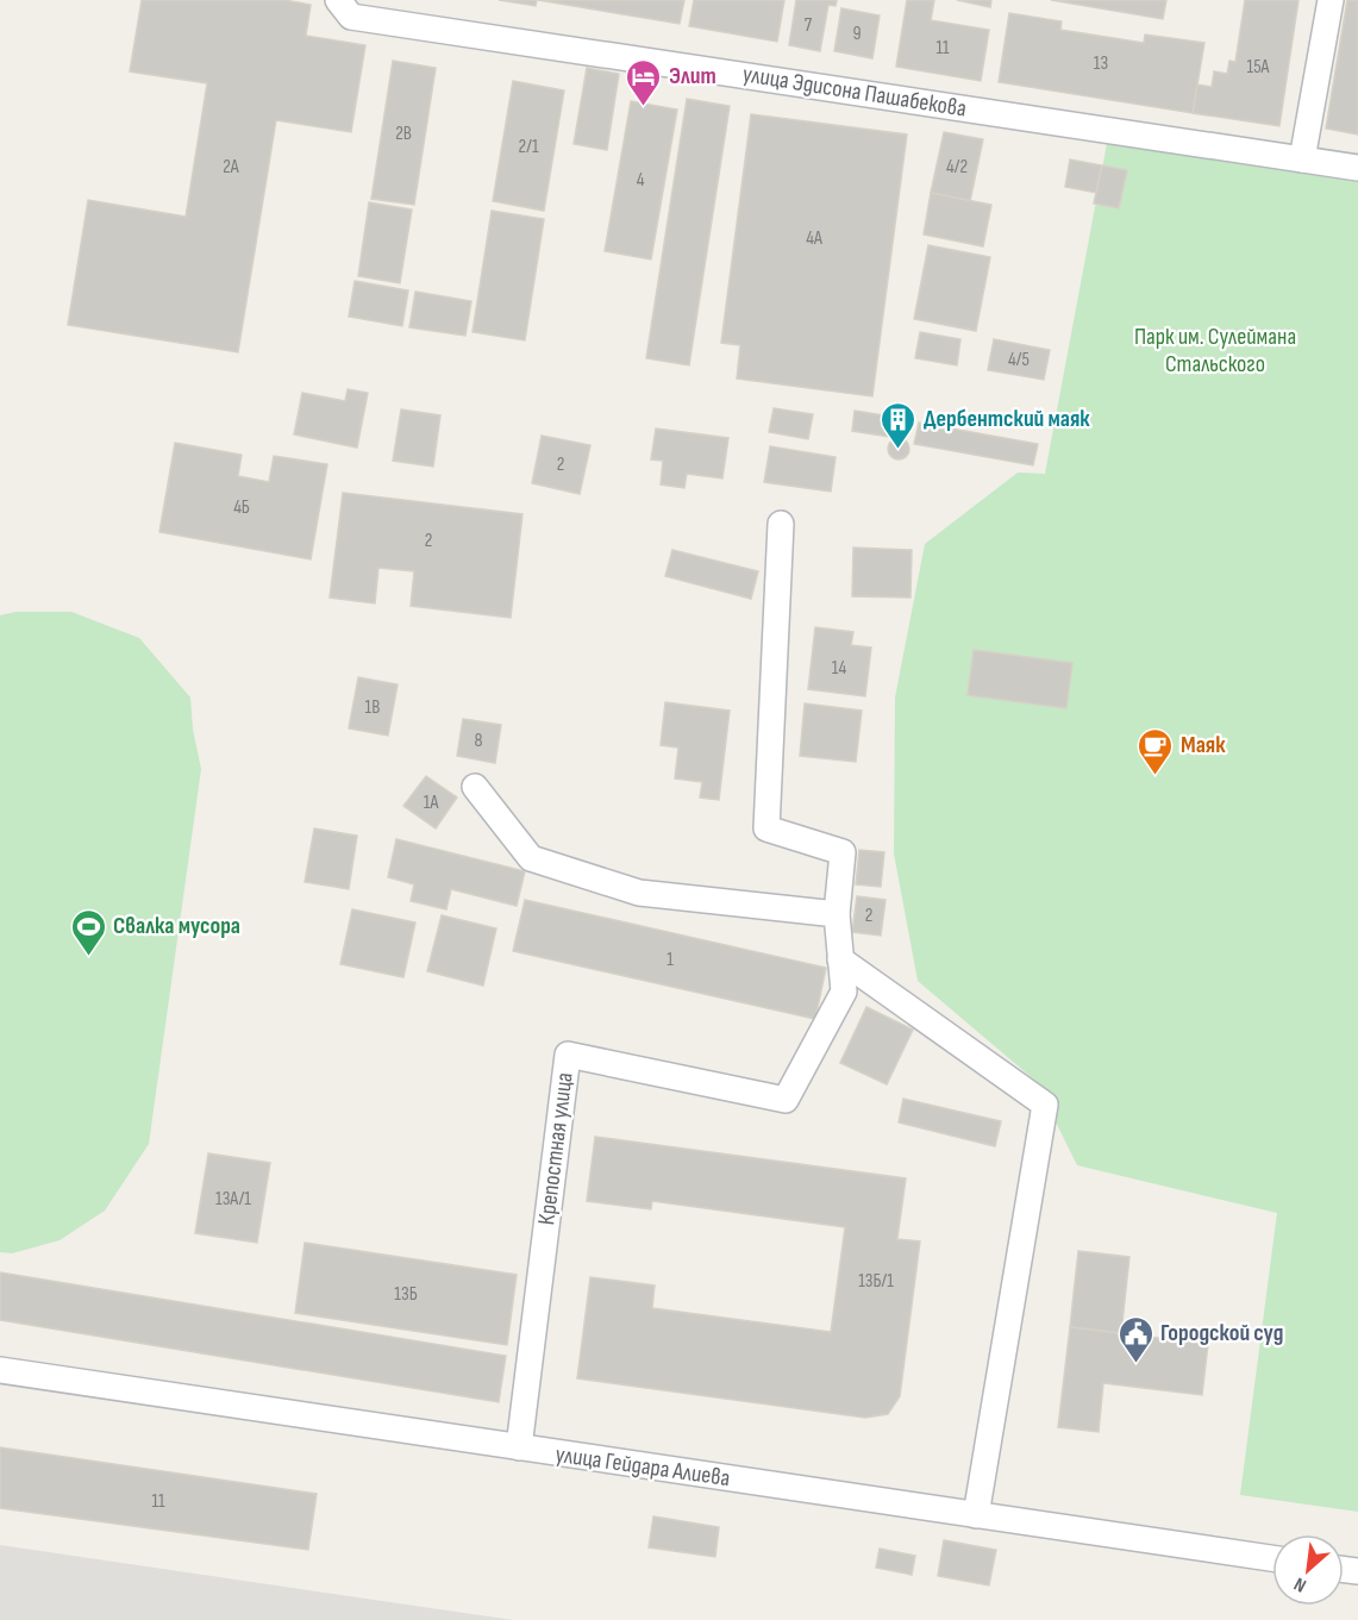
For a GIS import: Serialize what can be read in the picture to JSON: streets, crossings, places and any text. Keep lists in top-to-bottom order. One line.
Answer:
{"streets":{"street":["улица Эдисона Пашабекова","Крепостная улица","улица Гейдара Алиева"]},"crossings":[["Крепостная улица","улица Гейдара Алиева"]],"parks":["Парк им. Сулеймана Стальского"],"places":{"hotel":["Элит"],"building":["Дербентский маяк"],"cafe":["Маяк"],"sports":["Свалка мусора"],"public building":["Городской суд"]},"house_numbers":["7","9","11","13","15А","2В","2/1","2А","4/2","4","4А","4/5","2","4Б","2","14","1В","8","1А","2","1","13А/1","13Б/1","13Б","11"],"north":"bottom left"}
